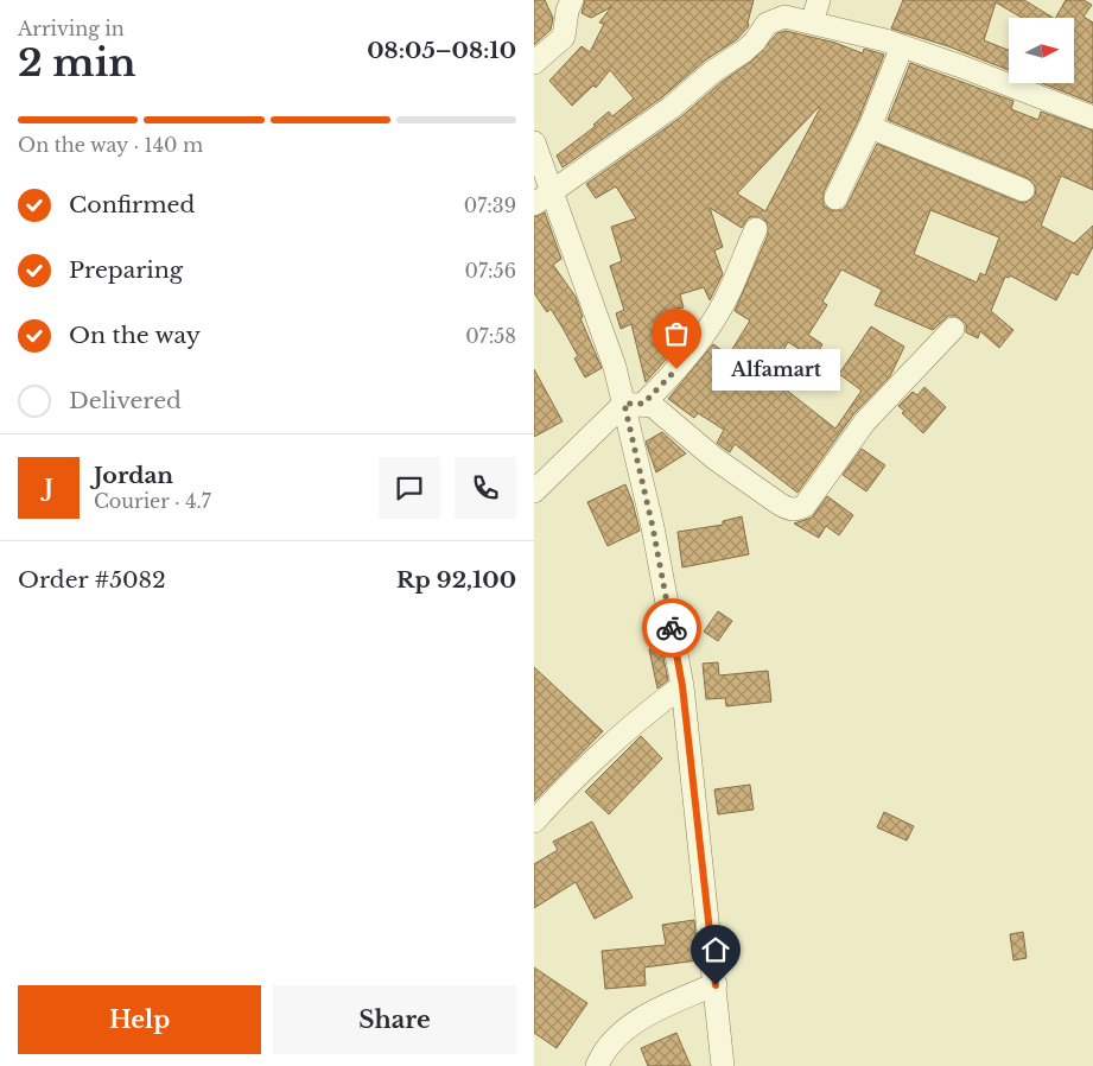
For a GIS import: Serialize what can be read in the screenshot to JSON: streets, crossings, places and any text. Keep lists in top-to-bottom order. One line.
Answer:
{"places":["Alfamart"],"north":"right","page":{"heading":["2 min","Arriving in","08:05–08:10"],"panel":["Jordan","Courier · 4.7","Order #5082","Rp 92,100"],"bar":"On the way · 140 m","list":[["Confirmed","07:39"],["Preparing","07:56"],["On the way","07:58"],"Delivered"],"bubble":"Alfamart","round":"J","buttons":["Help","Share"]}}
